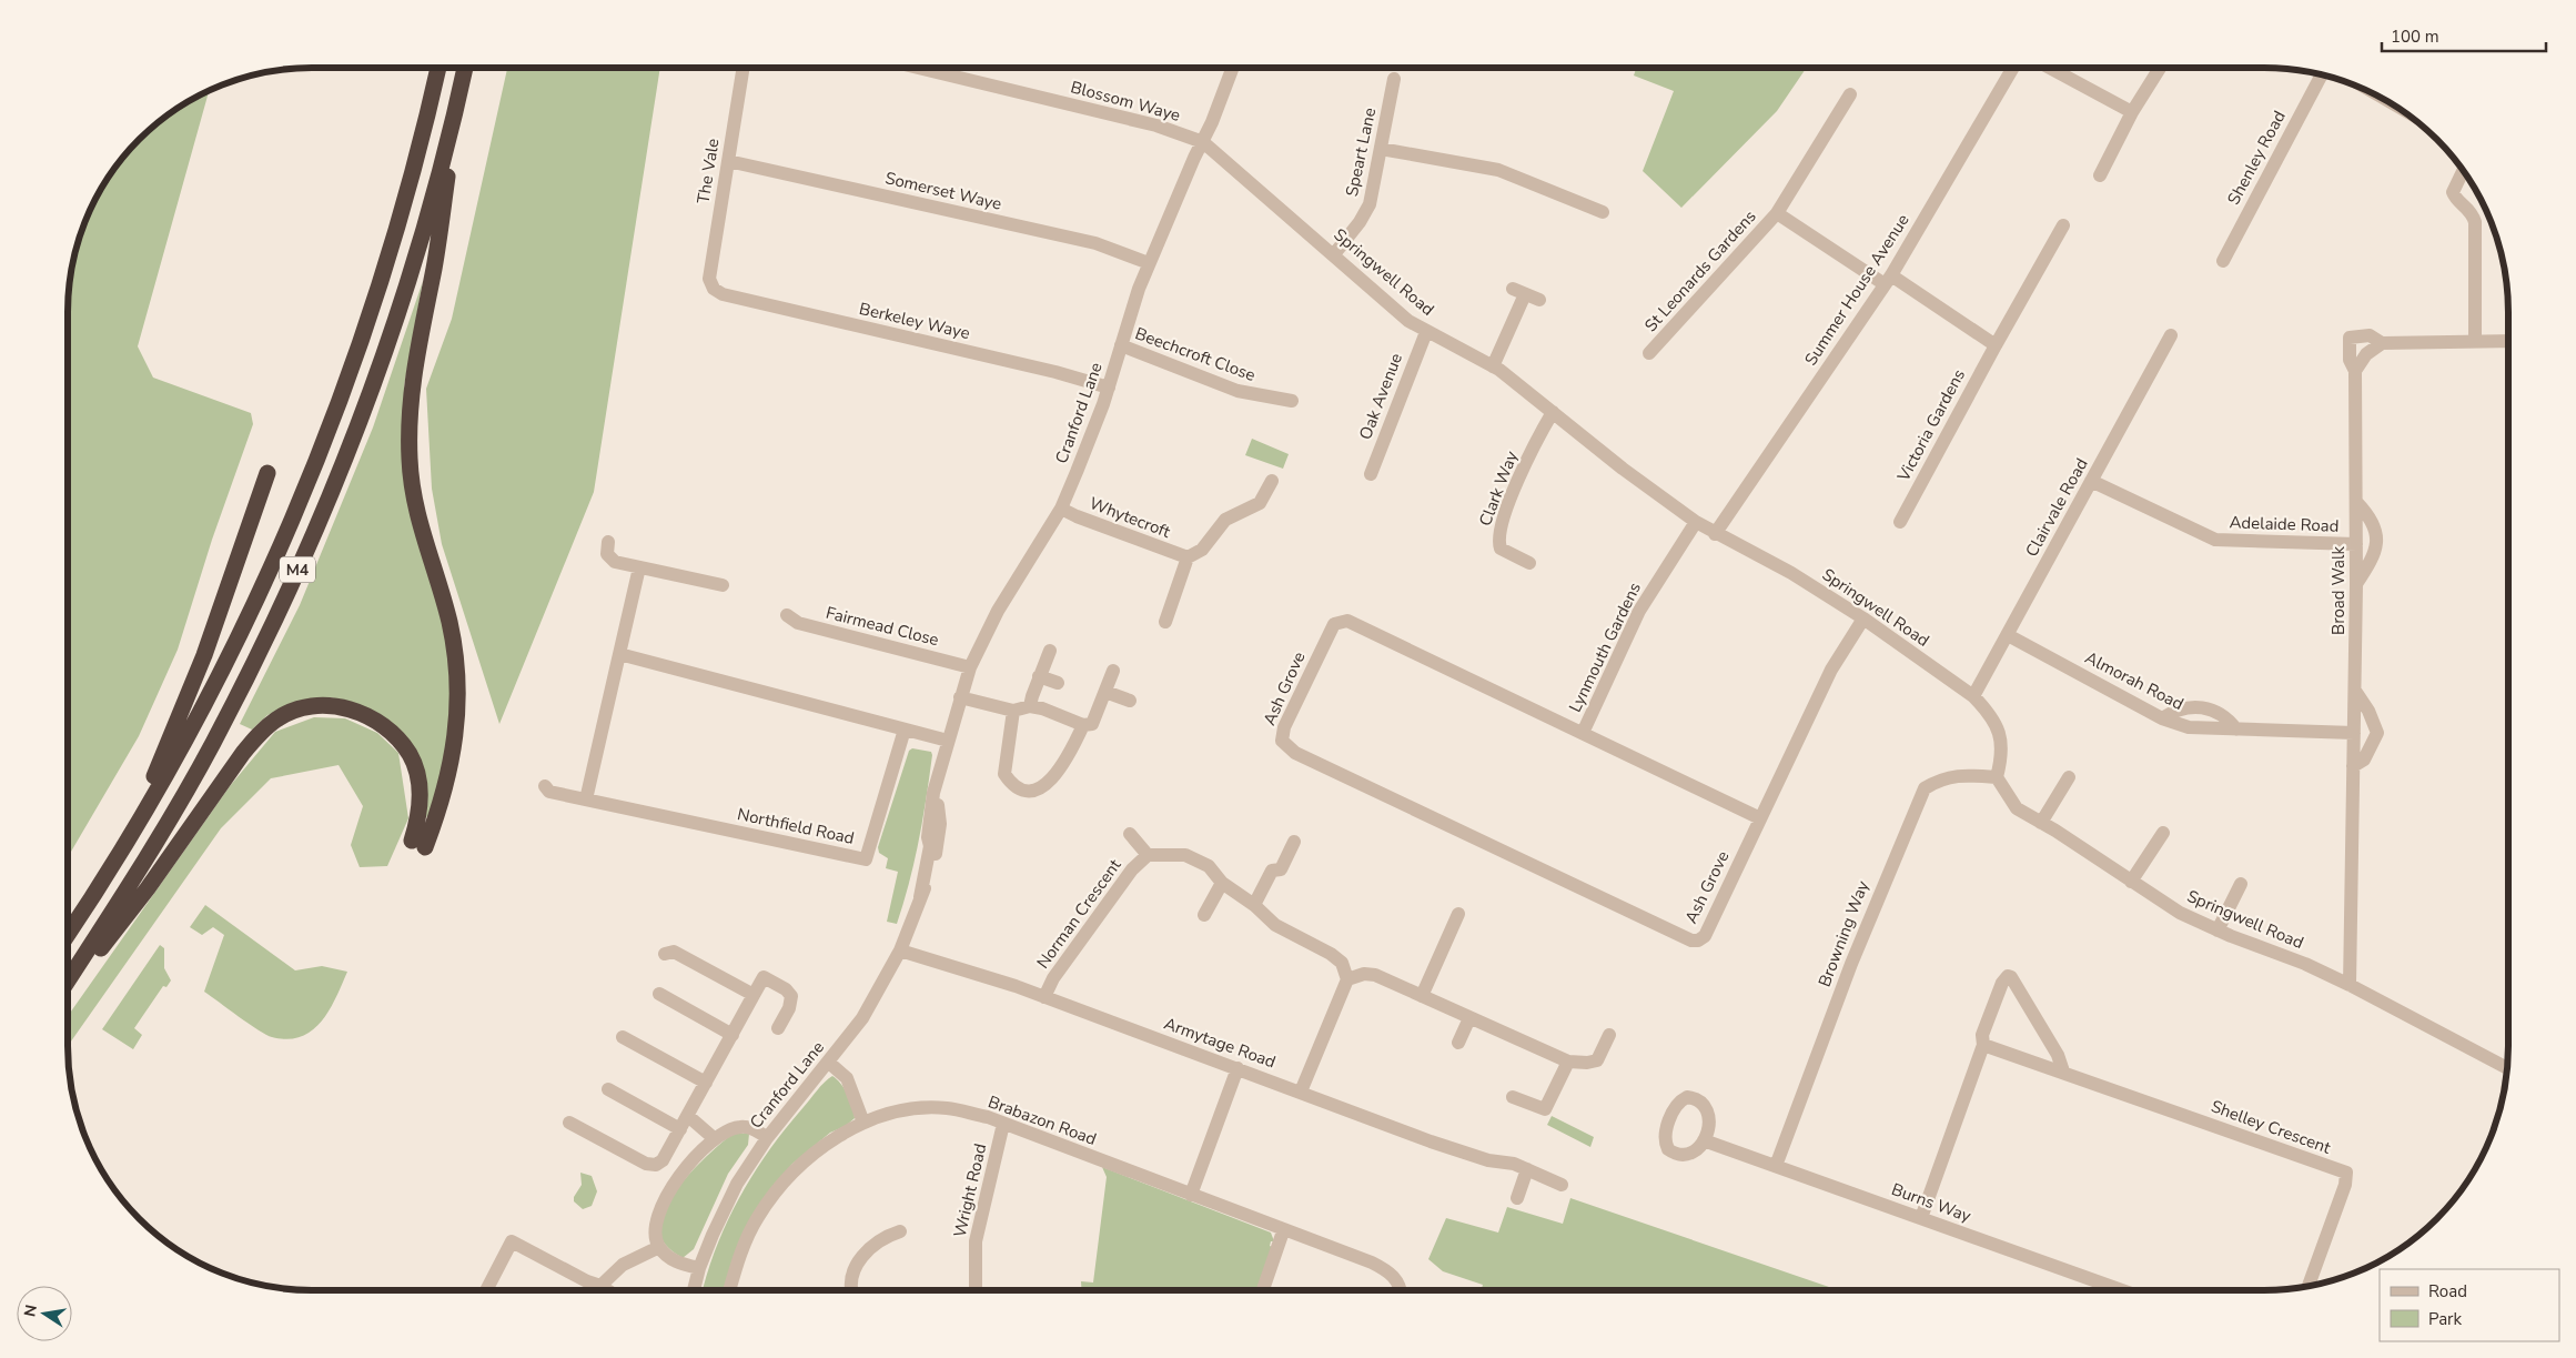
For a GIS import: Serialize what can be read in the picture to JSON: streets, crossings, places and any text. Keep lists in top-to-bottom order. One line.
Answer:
{"streets":{"highway":["M4"],"street":["Blossom Waye","Speart Lane","Shenley Road","The Vale","Somerset Waye","St Leonards Gardens","Springwell Road","Summer House Avenue","Berkeley Waye","Beechcroft Close","Oak Avenue","Cranford Lane","Victoria Gardens","Clark Way","Clairvale Road","Whytecroft","Adelaide Road","Broad Walk","Fairmead Close","Lynmouth Gardens","Almorah Road","Ash Grove","Northfield Road","Norman Crescent","Browning Way","Armytage Road","Brabazon Road","Shelley Crescent","Wright Road","Burns Way"]},"crossings":[["Blossom Waye","Springwell Road"],["Blossom Waye","Cranford Lane"],["Speart Lane","Springwell Road"],["The Vale","Somerset Waye"],["The Vale","Berkeley Waye"],["Somerset Waye","Cranford Lane"],["St Leonards Gardens","Summer House Avenue"],["Springwell Road","Summer House Avenue"],["Springwell Road","Oak Avenue"],["Springwell Road","Cranford Lane"],["Springwell Road","Clark Way"],["Springwell Road","Clairvale Road"],["Springwell Road","Broad Walk"],["Springwell Road","Lynmouth Gardens"],["Springwell Road","Ash Grove"],["Springwell Road","Browning Way"],["Berkeley Waye","Cranford Lane"],["Beechcroft Close","Cranford Lane"],["Cranford Lane","Whytecroft"],["Cranford Lane","Fairmead Close"],["Cranford Lane","Armytage Road"],["Clairvale Road","Adelaide Road"],["Clairvale Road","Almorah Road"],["Adelaide Road","Broad Walk"],["Broad Walk","Almorah Road"],["Lynmouth Gardens","Ash Grove"],["Norman Crescent","Armytage Road"],["Browning Way","Burns Way"],["Brabazon Road","Wright Road"]],"legend":["Road","Park"],"scale_bar":"100 m","north":"left"}
